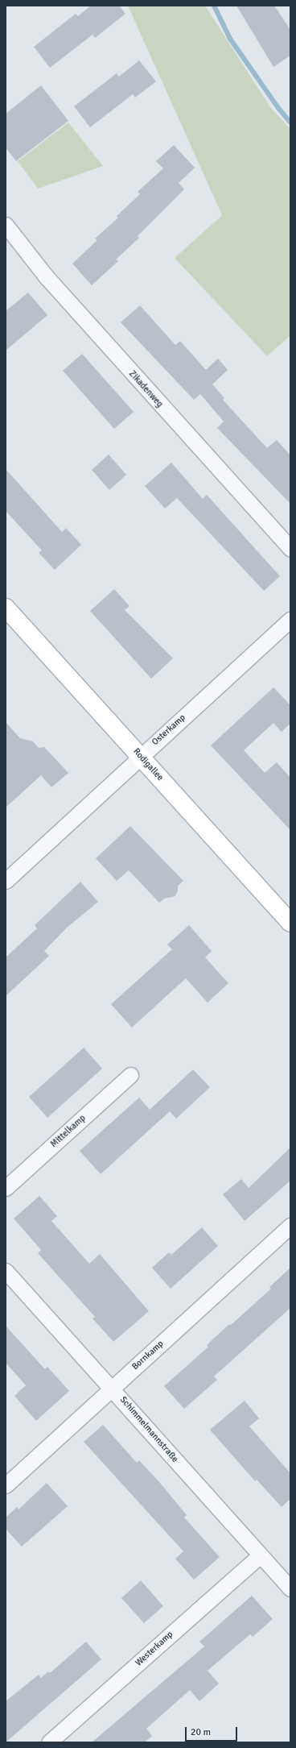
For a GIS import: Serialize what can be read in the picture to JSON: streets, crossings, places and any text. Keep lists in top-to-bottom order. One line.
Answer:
{"streets":{"main road":["Rodigallee"],"street":["Zikadenweg","Osterkamp","Mittelkamp","Bornkamp","Schimmelmannstraße","Westerkamp"]},"crossings":[["Osterkamp","Rodigallee"],["Bornkamp","Schimmelmannstraße"],["Schimmelmannstraße","Westerkamp"]],"scale_bar":"20 m"}
